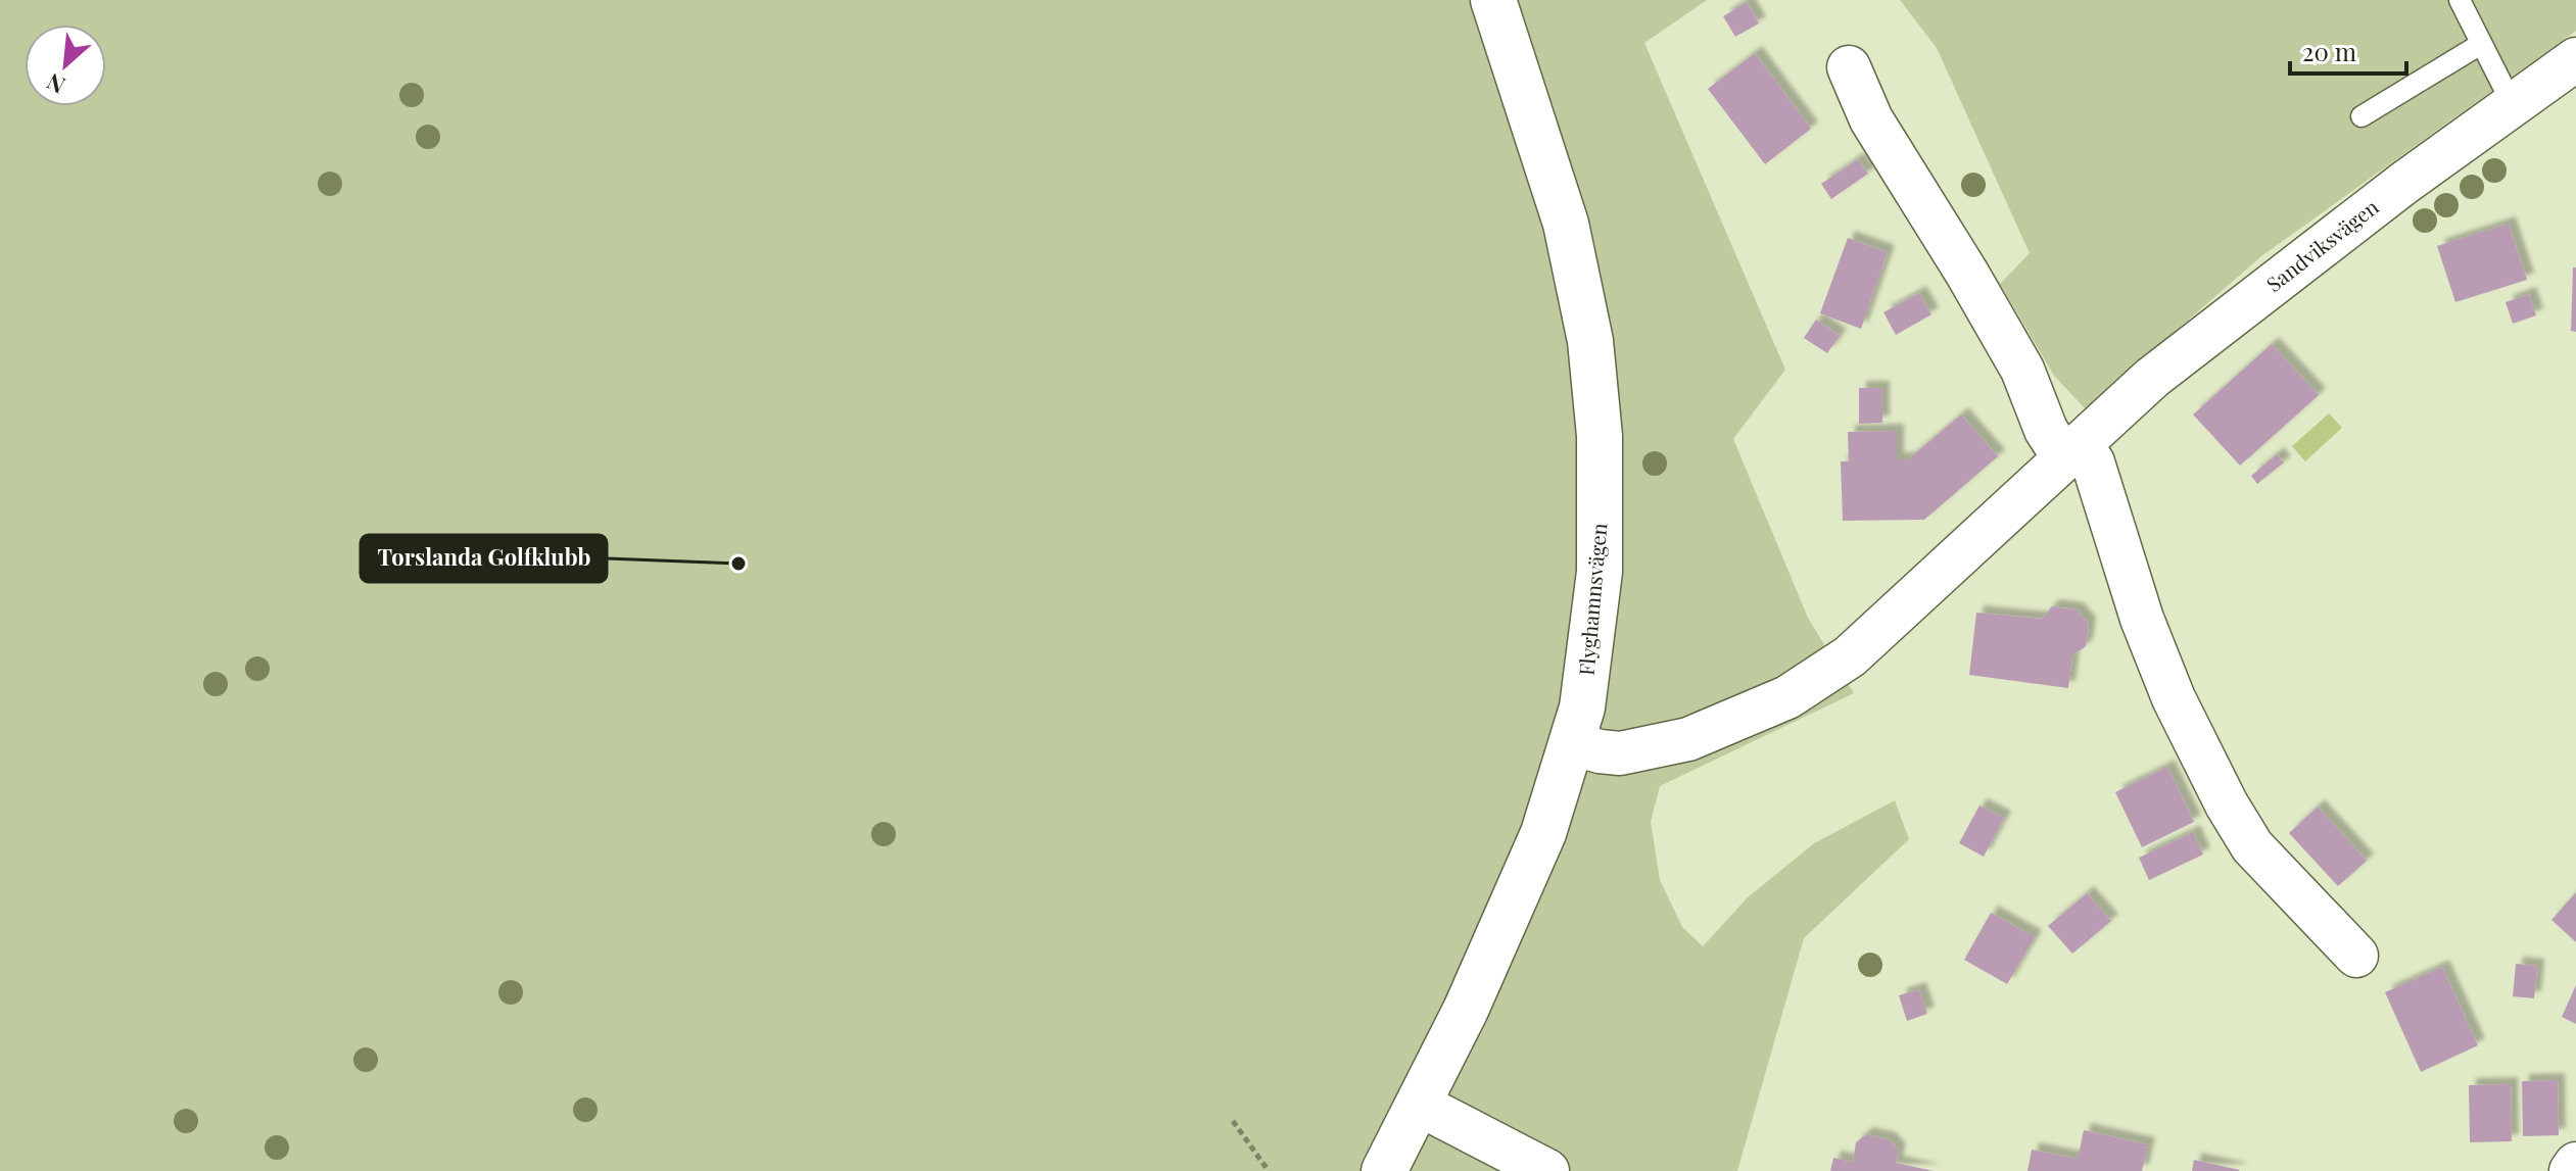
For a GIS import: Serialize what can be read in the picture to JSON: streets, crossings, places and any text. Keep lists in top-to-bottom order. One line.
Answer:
{"streets":{"street":["Sandviksvägen","Flyghamnsvägen"]},"crossings":[["Sandviksvägen","Flyghamnsvägen"]],"places":["Torslanda Golfklubb"],"scale_bar":"20 m","north":"bottom left"}
